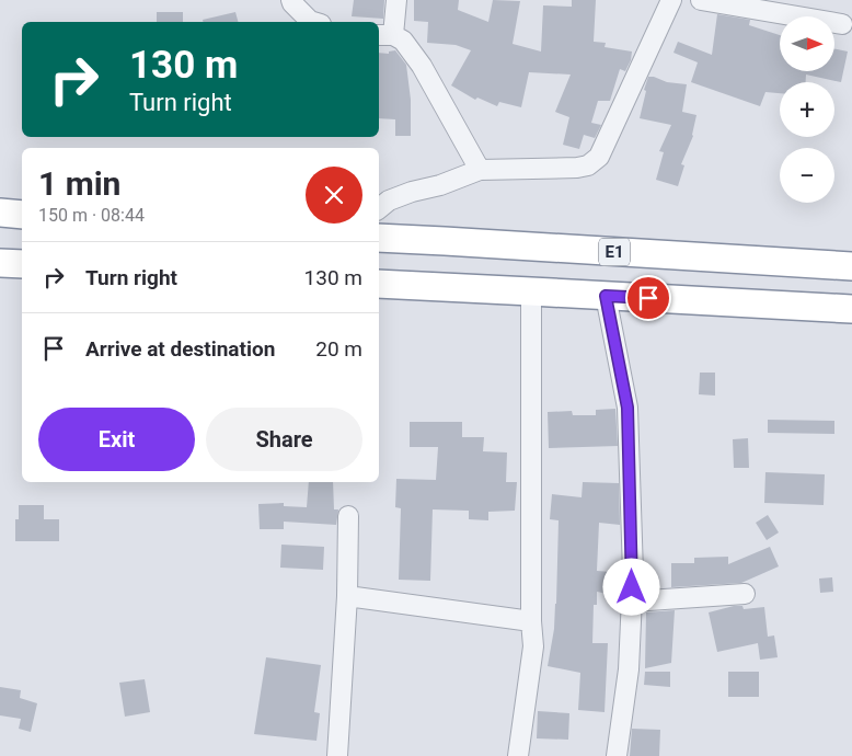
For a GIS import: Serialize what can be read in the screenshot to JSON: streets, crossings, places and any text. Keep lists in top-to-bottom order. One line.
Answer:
{"streets":{"highway":["E1"]},"north":"right","page":{"map_buttons":["+","−"],"turn":["130 m","Turn right"],"heading":["1 min","150 m · 08:44"],"list":[{"name":"Turn right","value":"130 m"},{"name":"Arrive at destination","value":"20 m"}],"buttons":["Exit","Share"]}}
